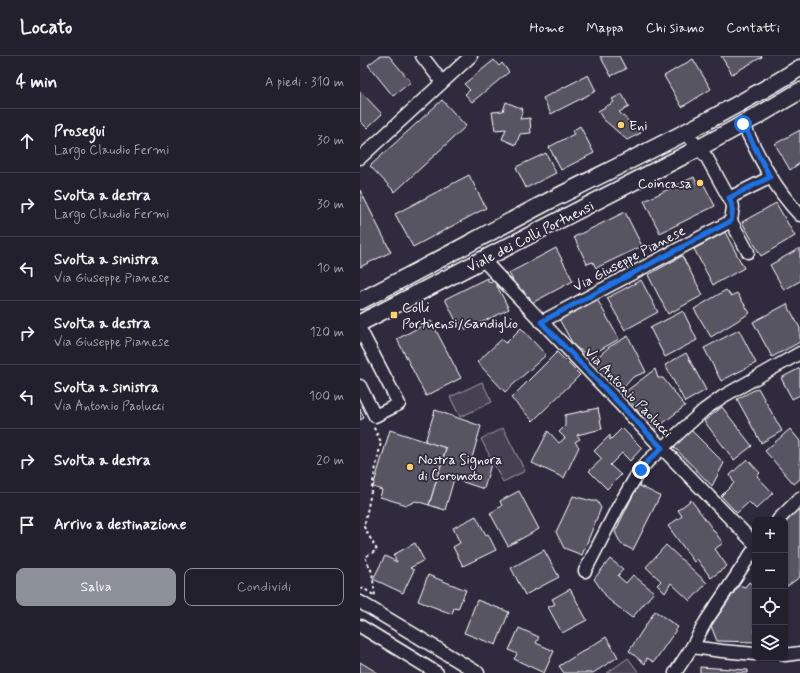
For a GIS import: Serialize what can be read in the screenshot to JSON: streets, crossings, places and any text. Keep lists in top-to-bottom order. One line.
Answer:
{"streets":{"main road":["Viale dei Colli Portuensi"],"street":["Via Giuseppe Pianese","Via Antonio Paolucci"]},"crossings":[["Viale dei Colli Portuensi","Via Antonio Paolucci"],["Via Giuseppe Pianese","Via Antonio Paolucci"]],"places":{"other":["Eni","Coincasa","Nostra Signora di Coromoto"],"transit":["Colli Portuensi/Gandiglio"]},"page":{"header":"Locato","nav":["Home","Mappa","Chi siamo","Contatti"],"heading":["4 min","A piedi · 310 m"],"list":[["Prosegui","Largo Claudio Fermi","30 m"],["Svolta a destra","Largo Claudio Fermi","30 m"],["Svolta a sinistra","Via Giuseppe Pianese","10 m"],["Svolta a destra","Via Giuseppe Pianese","120 m"],["Svolta a sinistra","Via Antonio Paolucci","100 m"],["Svolta a destra","20 m"],"Arrivo a destinazione"],"map_buttons":["+","−"],"buttons":["Salva","Condividi"]}}
